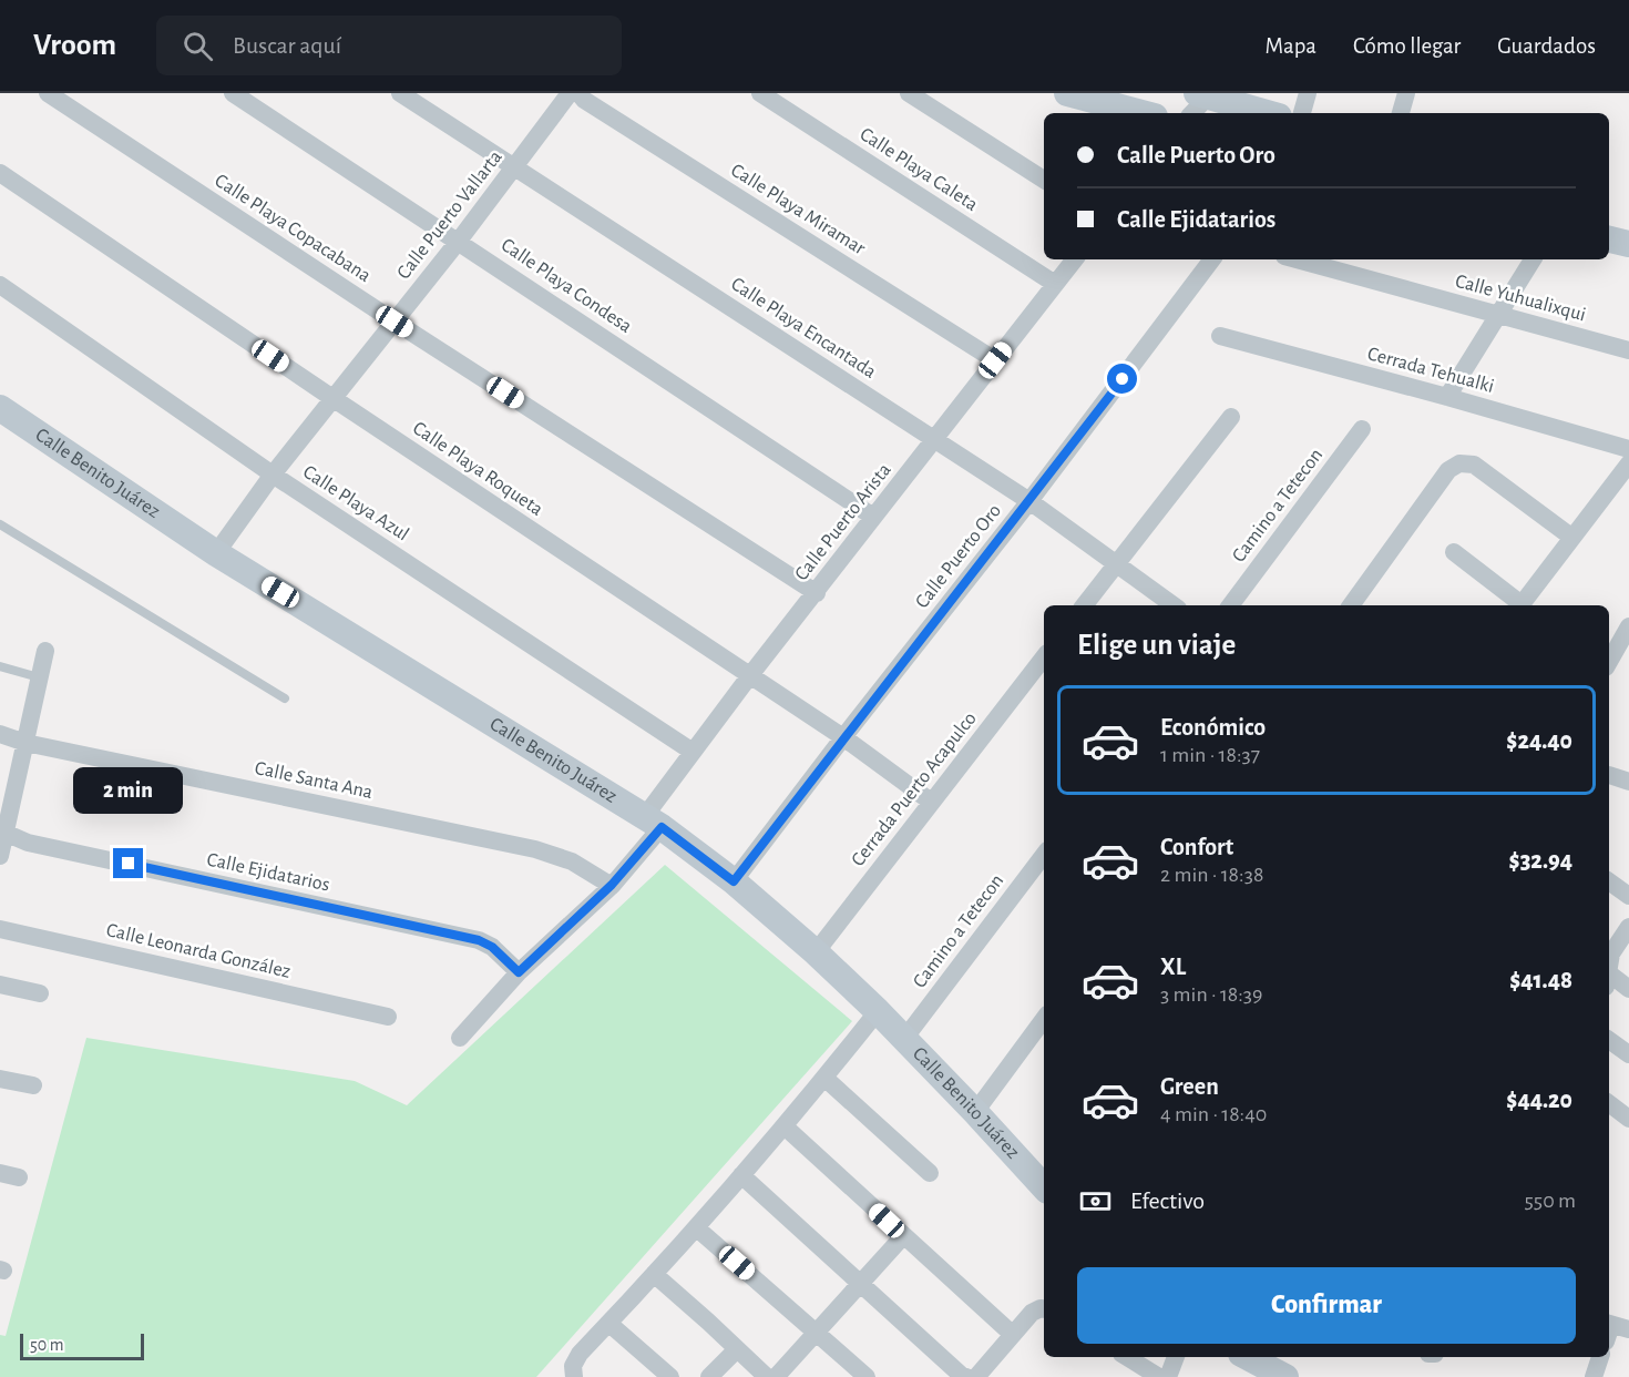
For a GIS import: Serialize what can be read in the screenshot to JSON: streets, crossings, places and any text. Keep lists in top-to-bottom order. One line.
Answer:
{"streets":{"street":["Calle Playa Caleta","Calle Playa Miramar","Calle Puerto Vallarta","Calle Playa Copacabana","Calle Playa Condesa","Calle Yuhualixqui","Calle Playa Encantada","Cerrada Tehualki","Calle Playa Roqueta","Calle Benito Juárez","Calle Playa Azul","Camino a Tetecon","Calle Puerto Arista","Calle Puerto Oro","Calle Santa Ana","Cerrada Puerto Acapulco","Calle Ejidatarios","Calle Leonarda González"]},"crossings":[["Calle Playa Caleta","Calle Puerto Arista"],["Calle Playa Miramar","Calle Puerto Arista"],["Calle Puerto Vallarta","Calle Playa Copacabana"],["Calle Puerto Vallarta","Calle Playa Condesa"],["Calle Puerto Vallarta","Calle Playa Encantada"],["Calle Puerto Vallarta","Calle Playa Roqueta"],["Calle Puerto Vallarta","Calle Benito Juárez"],["Calle Puerto Vallarta","Calle Playa Azul"],["Calle Playa Copacabana","Calle Puerto Arista"],["Calle Playa Condesa","Calle Puerto Arista"],["Calle Playa Encantada","Calle Puerto Arista"],["Calle Playa Encantada","Calle Puerto Oro"],["Calle Playa Roqueta","Calle Puerto Arista"],["Calle Playa Roqueta","Calle Puerto Oro"],["Calle Playa Roqueta","Cerrada Puerto Acapulco"],["Calle Benito Juárez","Camino a Tetecon"],["Calle Benito Juárez","Calle Puerto Arista"],["Calle Benito Juárez","Calle Puerto Oro"],["Calle Benito Juárez","Cerrada Puerto Acapulco"],["Calle Playa Azul","Calle Puerto Arista"]],"scale_bar":"50 m","page":{"header":"Vroom","search":"Buscar aquí","nav":["Mapa","Cómo llegar","Guardados"],"banner":["Calle Puerto Oro","Calle Ejidatarios"],"heading":"Elige un viaje","list":[{"name":"Económico","note":"1 min · 18:37","value":"$24.40"},{"name":"Confort","note":"2 min · 18:38","value":"$32.94"},{"name":"XL","note":"3 min · 18:39","value":"$41.48"},{"name":"Green","note":"4 min · 18:40","value":"$44.20"}],"bubble":"2 min","pay":["Efectivo","550 m"],"buttons":"Confirmar","scale":"50 m"}}
